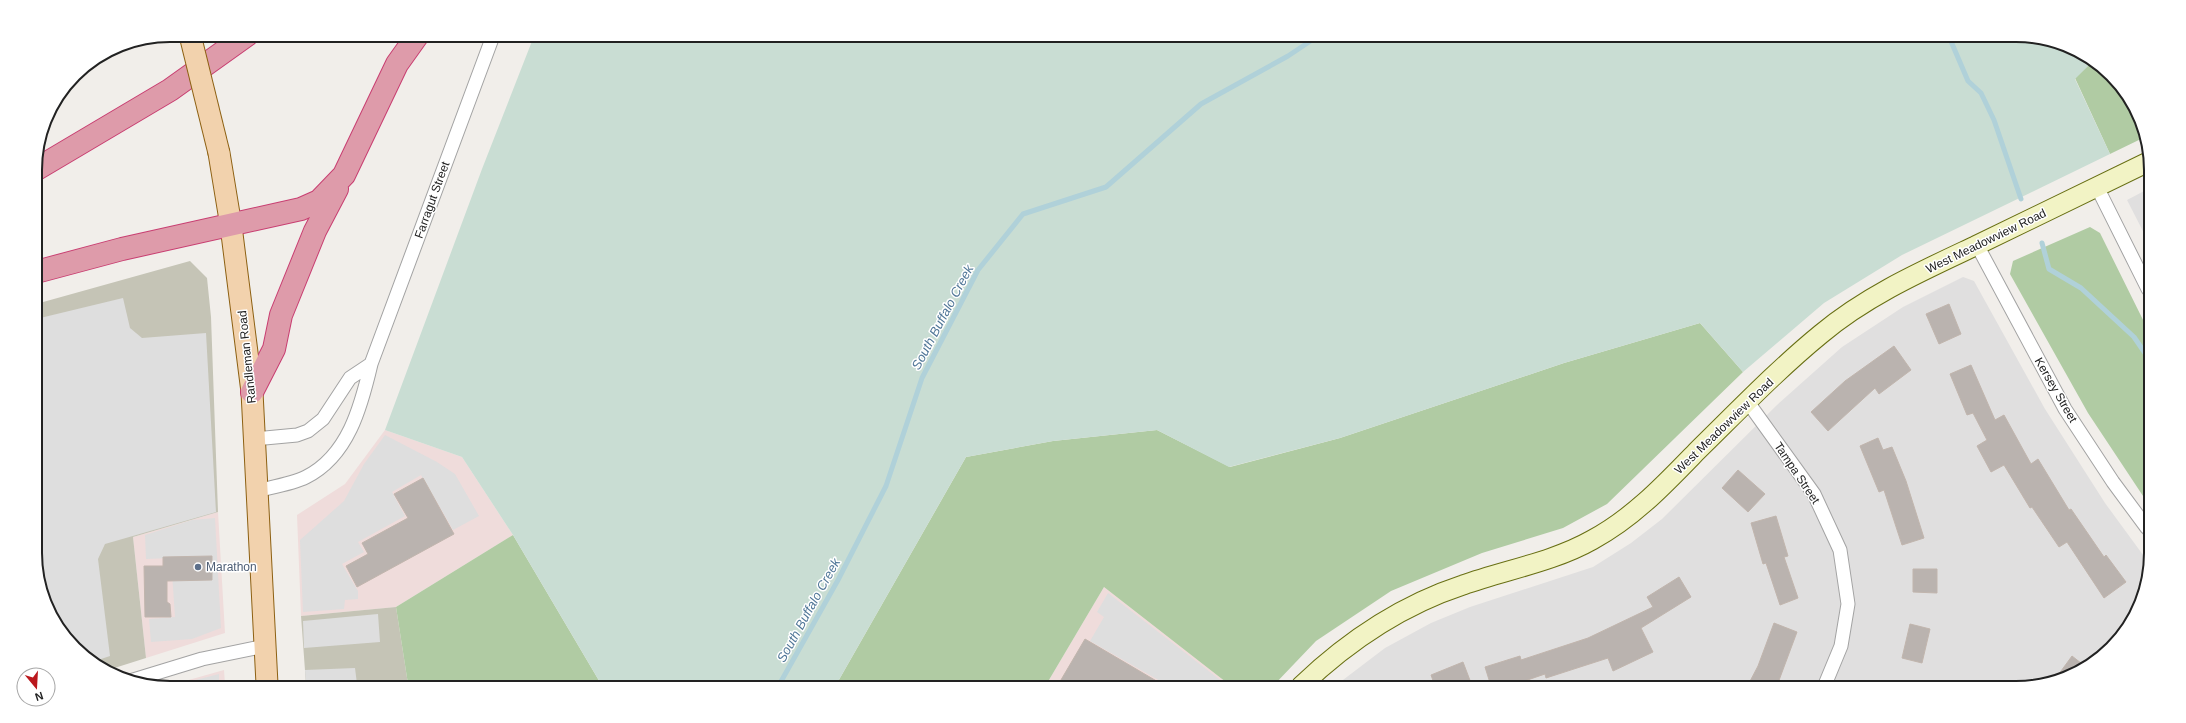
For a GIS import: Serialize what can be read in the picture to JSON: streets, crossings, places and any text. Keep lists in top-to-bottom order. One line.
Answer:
{"streets":{"main road":["Randleman Road"],"street":["Farragut Street","West Meadowview Road","Kersey Street","Tampa Street"]},"crossings":[["Farragut Street","Randleman Road"],["West Meadowview Road","Kersey Street"],["West Meadowview Road","Tampa Street"]],"water":["South Buffalo Creek"],"places":["Marathon"],"north":"bottom"}
